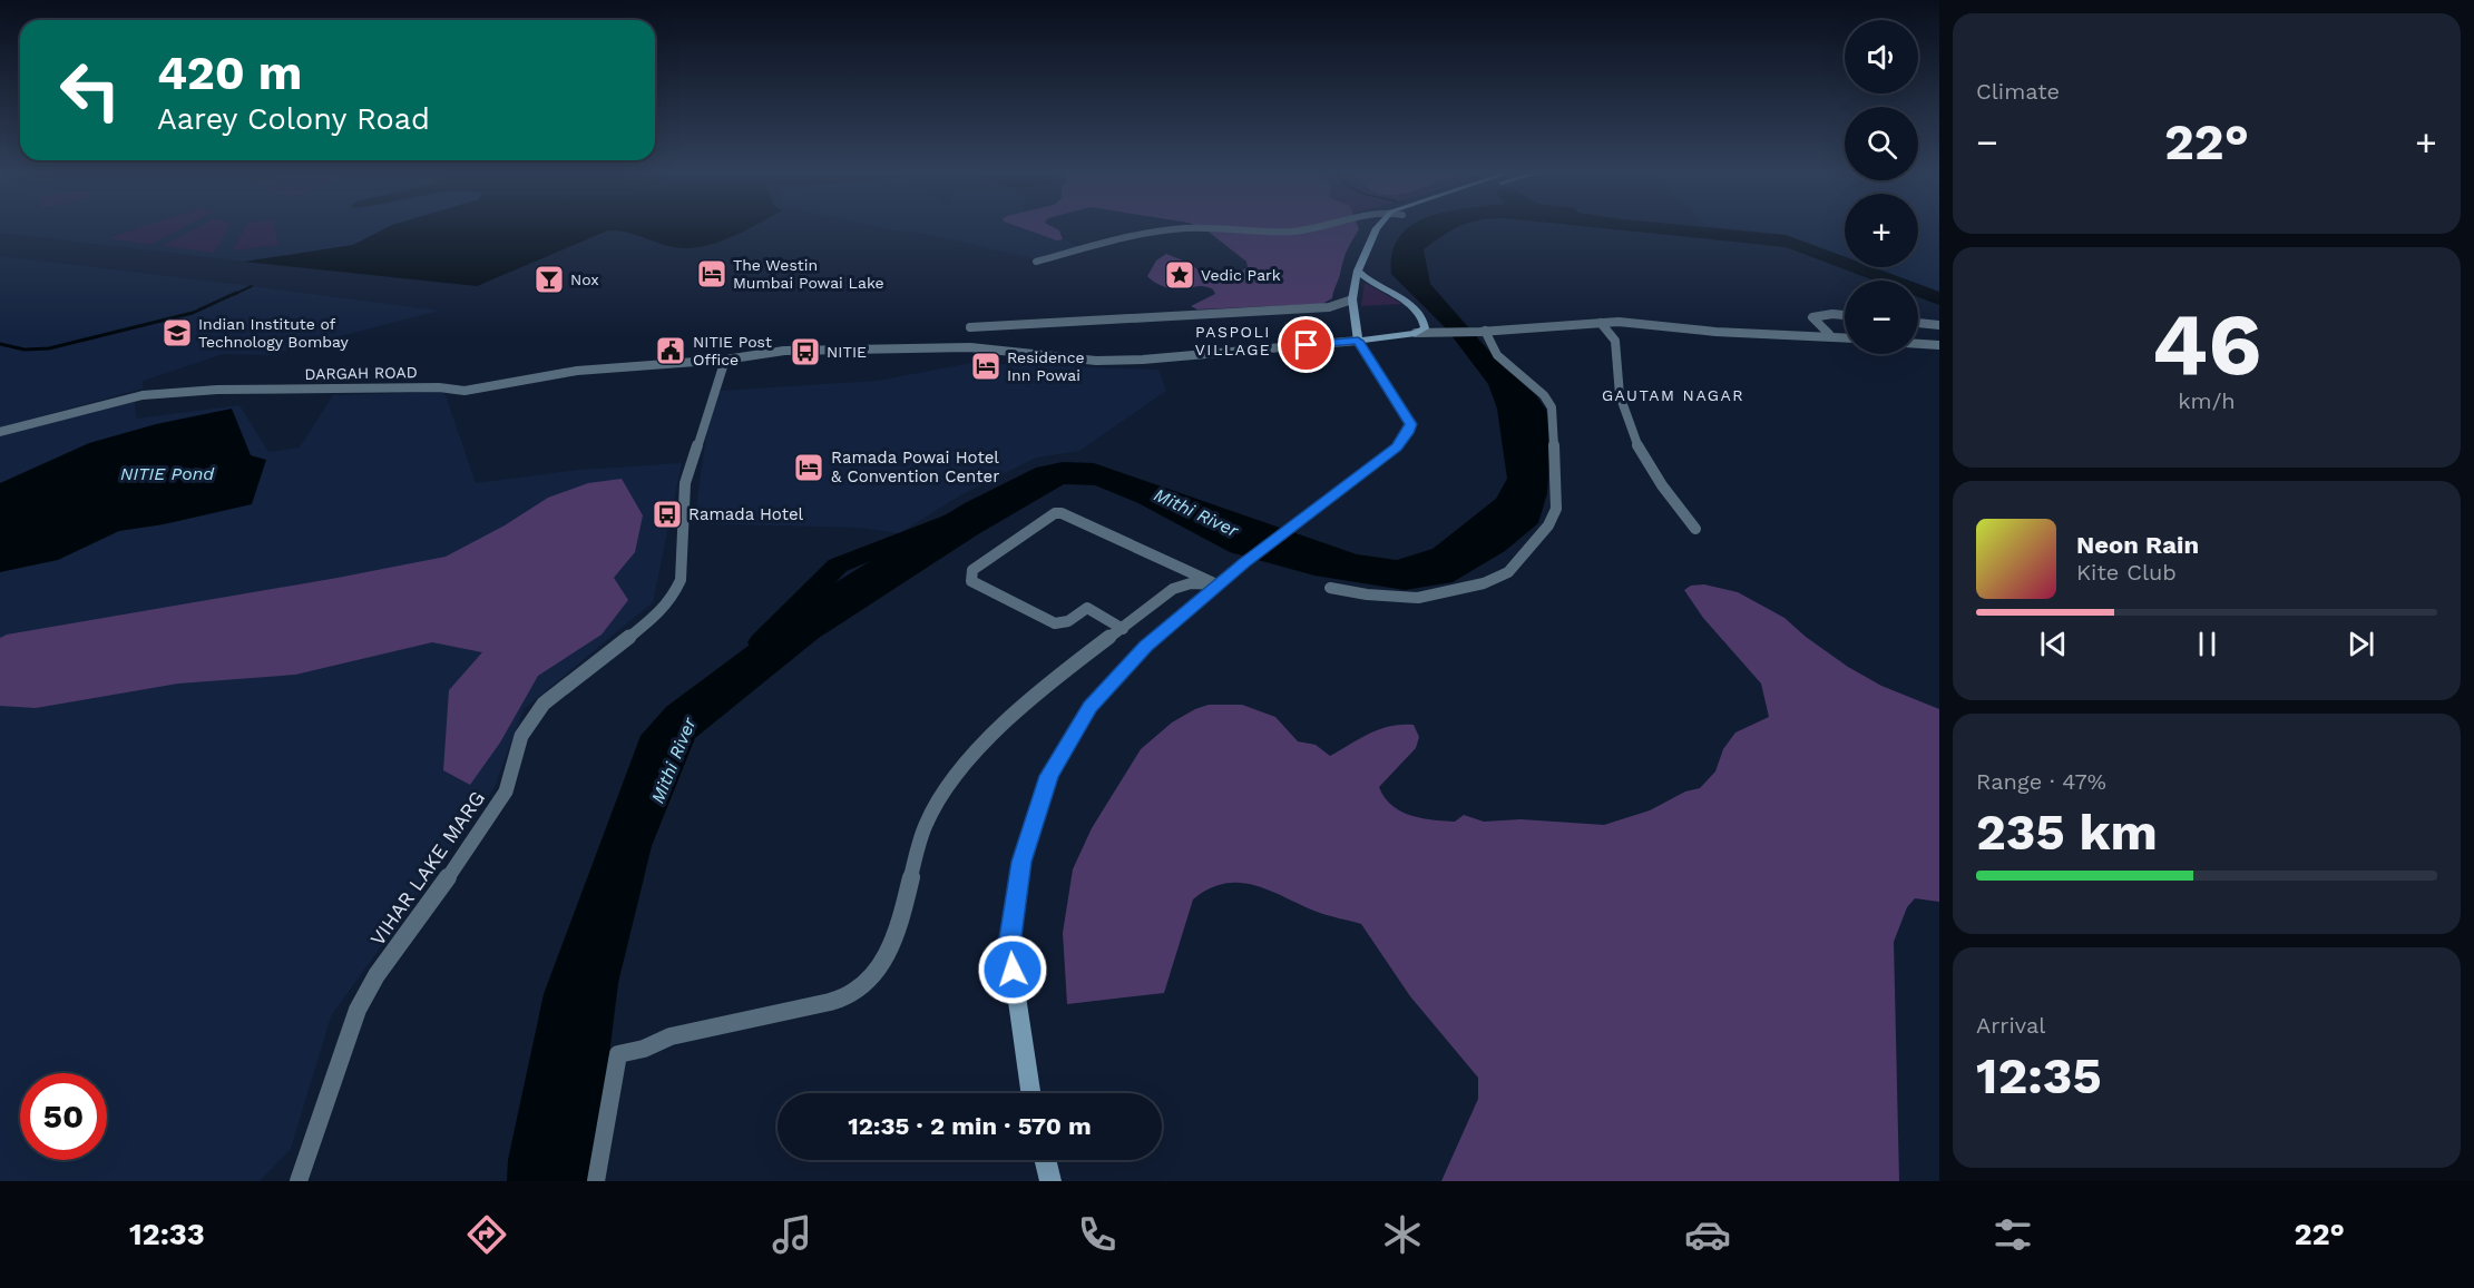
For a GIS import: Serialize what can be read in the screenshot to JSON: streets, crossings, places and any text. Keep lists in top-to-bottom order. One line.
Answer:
{"streets":{"street":["DARGAH ROAD","VIHAR LAKE MARG"]},"crossings":[["DARGAH ROAD","VIHAR LAKE MARG"]],"districts":["PASPOLI VILLAGE","GAUTAM NAGAR"],"water":["NITIE Pond","Mithi River"],"places":{"hotel":["The Westin Mumbai Powai Lake","Residence Inn Powai","Ramada Powai Hotel & Convention Center"],"place":["Vedic Park"],"bar":["Nox"],"school or university":["Indian Institute of Technology Bombay"],"public building":["NITIE Post Office"],"bus stop":["NITIE","Ramada Hotel"]},"page":{"tile":["Climate",["46","km/h"],["Range · 47%","235 km"],["Arrival","12:35"]],"map_buttons":["+","−"],"turn":["420 m","Aarey Colony Road"],"heat":["−","22°","+"],"song":["Neon Rain","Kite Club"],"limit":"50","trip":"12:35 · 2 min · 570 m","tabs":["12:33","22°"]}}
